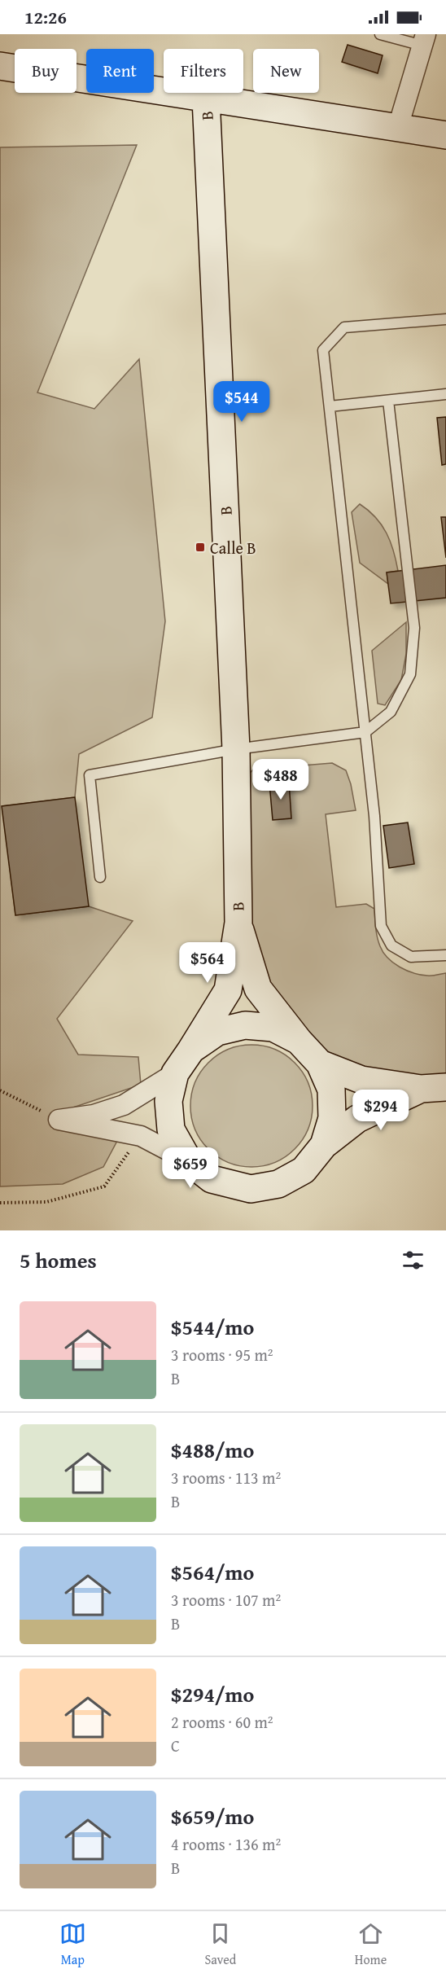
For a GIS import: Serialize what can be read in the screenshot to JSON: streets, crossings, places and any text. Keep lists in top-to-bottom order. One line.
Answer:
{"streets":{"street":["B"]},"places":{"transit":["Calle B"]},"page":{"status":"12:26","chip":["Buy","Rent","Filters","New"],"price":["$544","$488","$564","$294","$659"],"heading":"5 homes","list":[{"name":"$544/mo","note":"3 rooms · 95 m² · B"},{"name":"$488/mo","note":"3 rooms · 113 m² · B"},{"name":"$564/mo","note":"3 rooms · 107 m² · B"},{"name":"$294/mo","note":"2 rooms · 60 m² · C"},{"name":"$659/mo","note":"4 rooms · 136 m² · B"}],"tabs":["Map","Saved","Home"]}}
